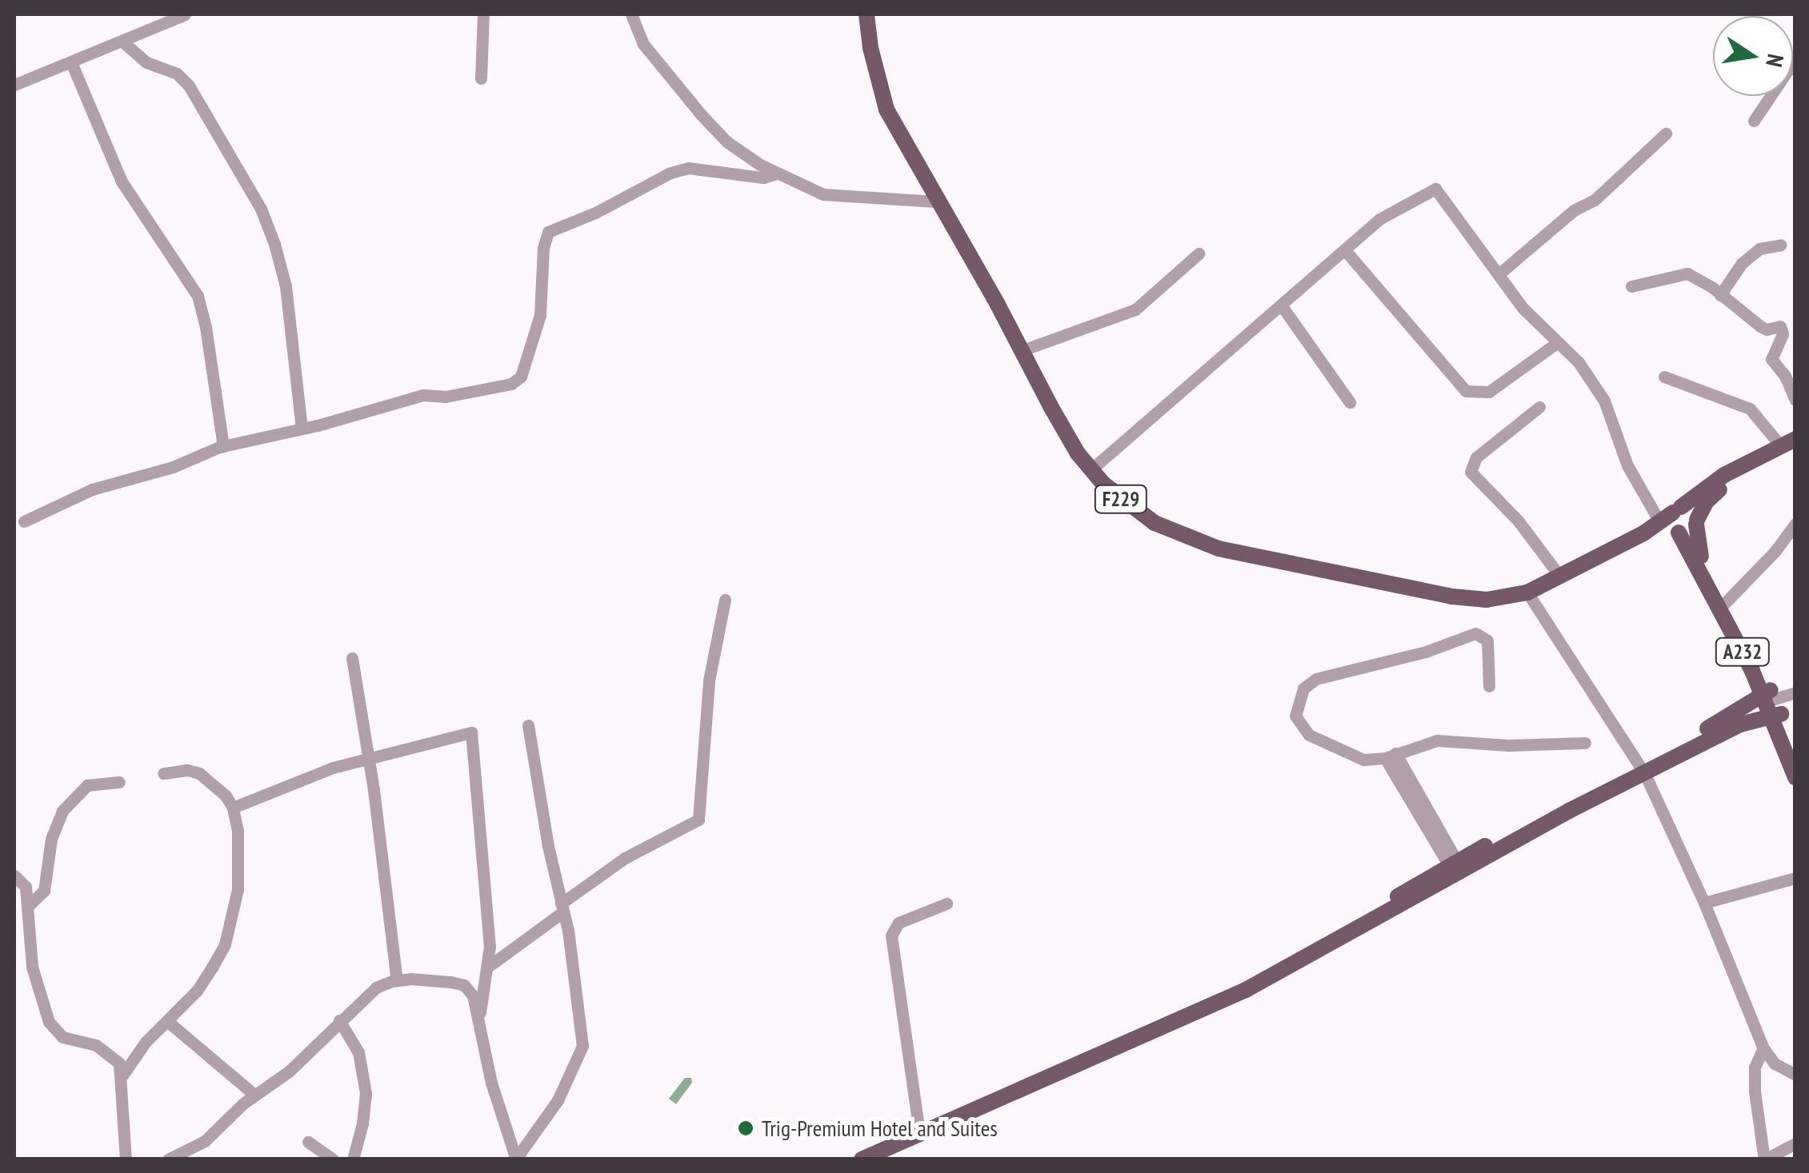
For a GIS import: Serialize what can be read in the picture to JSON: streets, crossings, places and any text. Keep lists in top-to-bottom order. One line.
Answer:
{"streets":{"main road":["F229","A232"]},"crossings":[["F229","A232"]],"places":["Trig-Premium Hotel and Suites"],"north":"right"}
